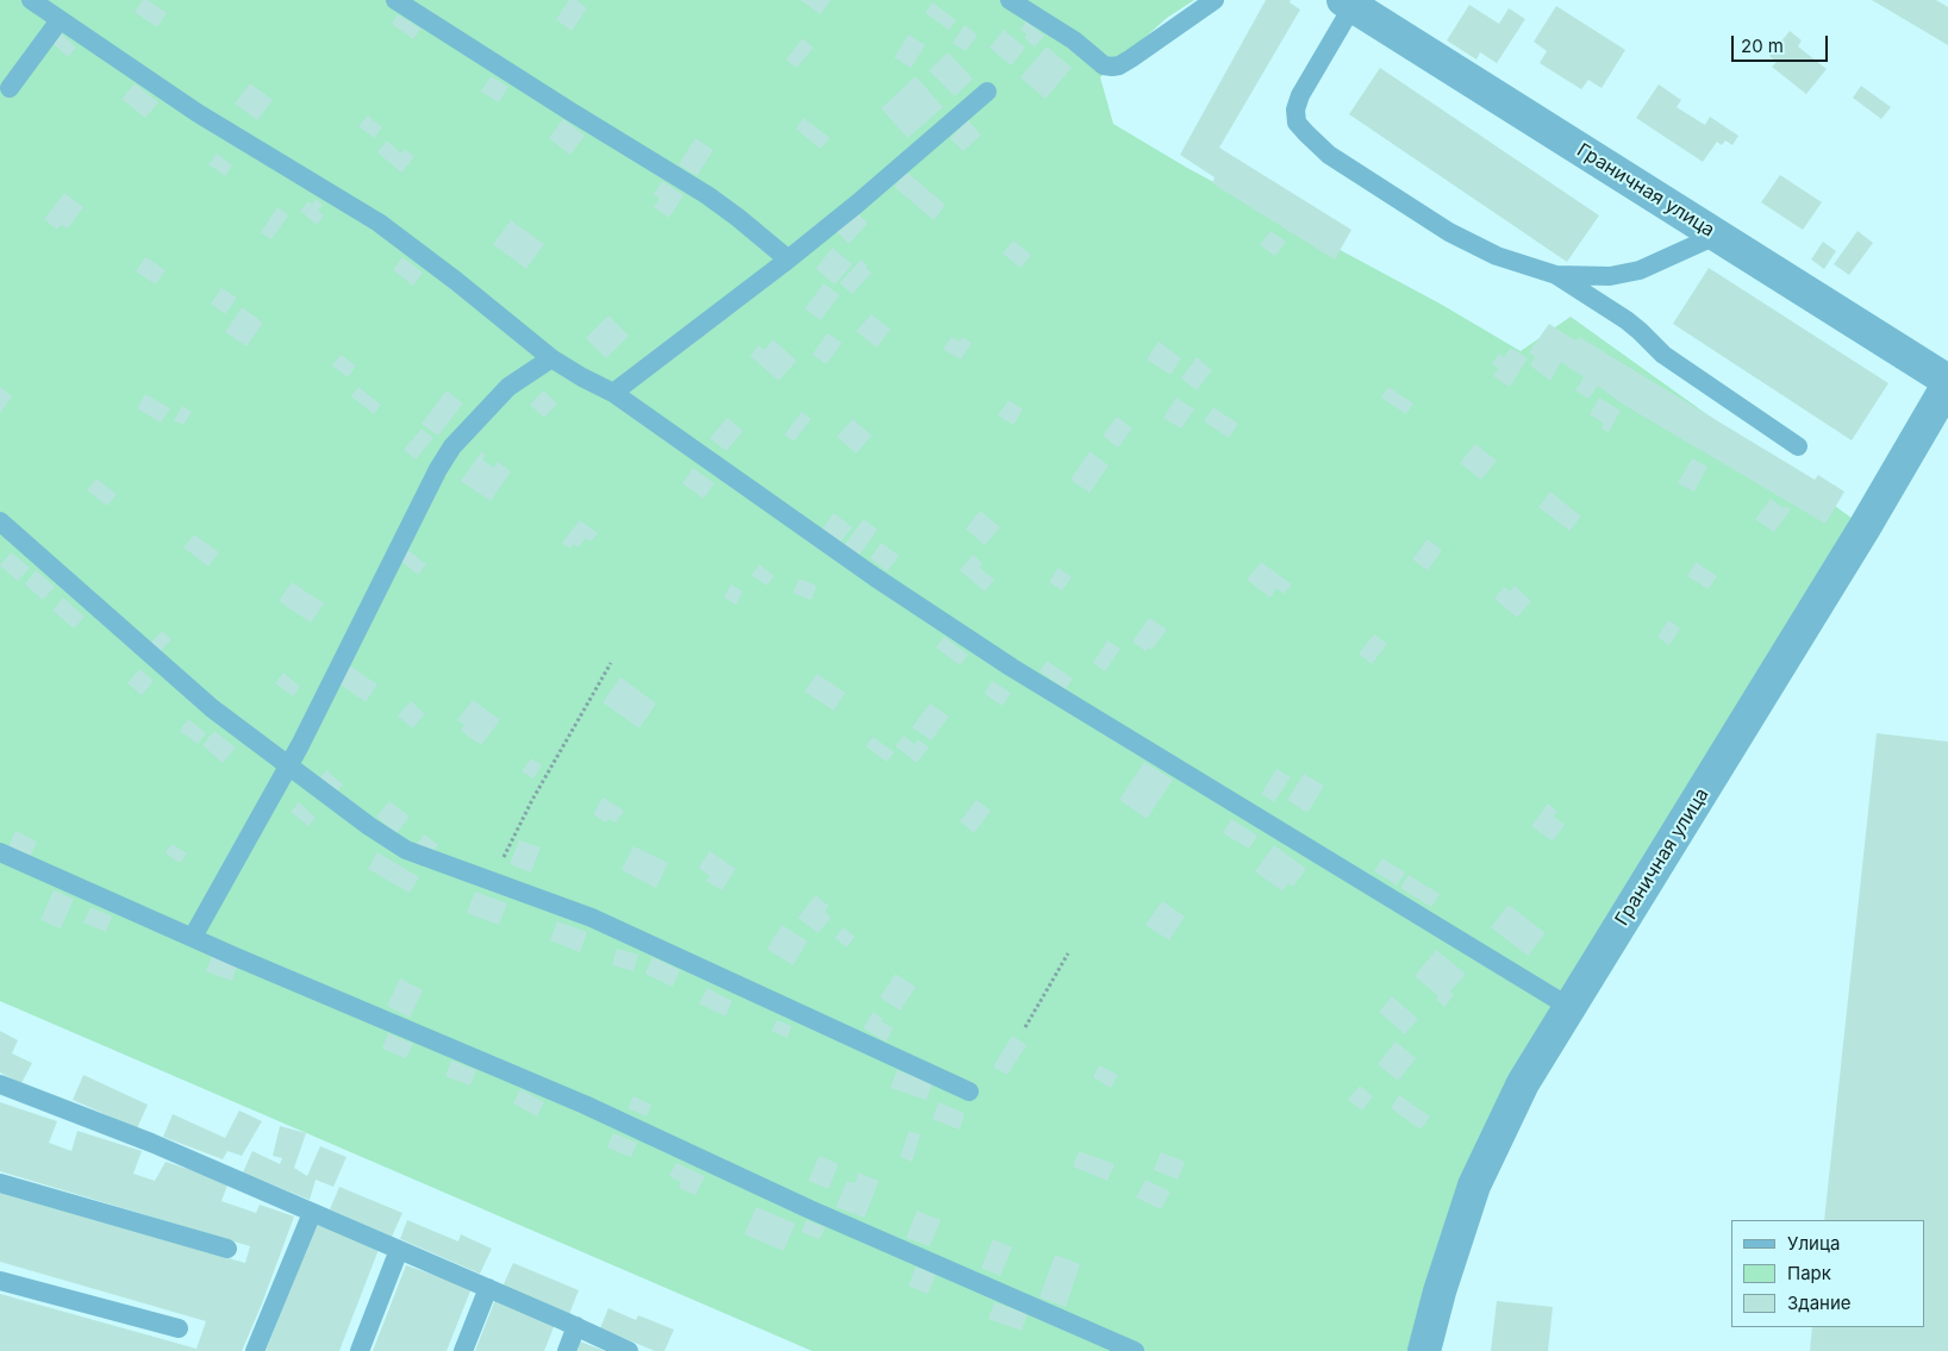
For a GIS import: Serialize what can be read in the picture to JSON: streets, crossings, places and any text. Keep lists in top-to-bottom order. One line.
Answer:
{"streets":{"street":["Граничная улица"]},"legend":["Улица","Парк","Здание"],"scale_bar":"20 m"}
